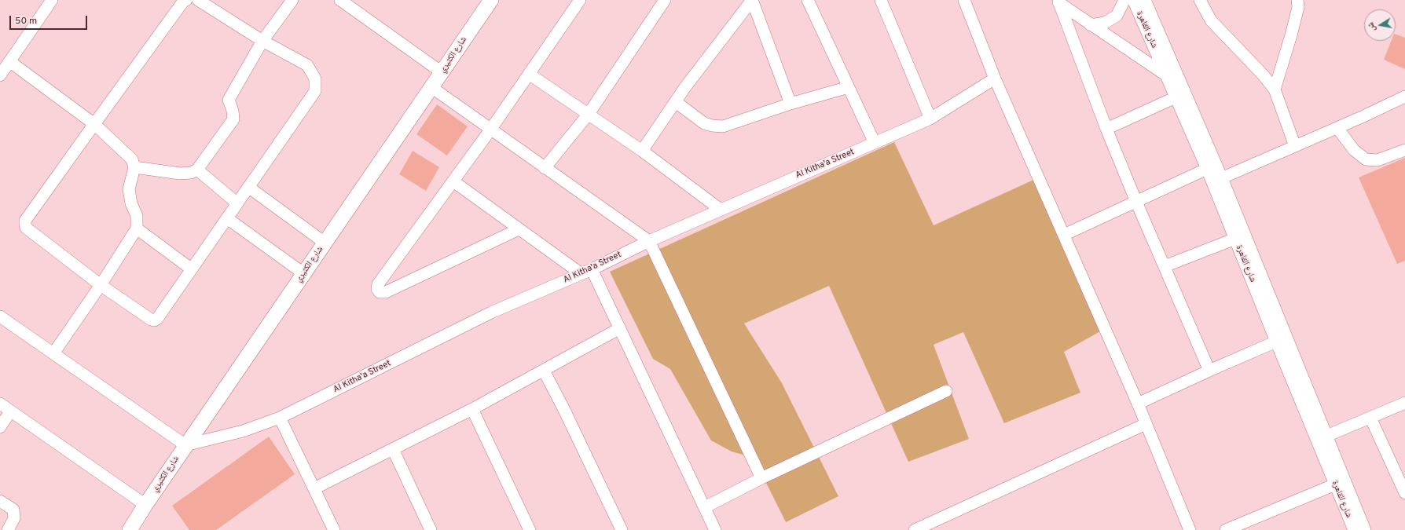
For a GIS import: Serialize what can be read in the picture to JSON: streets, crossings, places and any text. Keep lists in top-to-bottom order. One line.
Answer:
{"streets":{"main road":["شارع الكثيري"],"street":["شارع القاهرة","Al Kitha'a Street"]},"crossings":[["شارع الكثيري","Al Kitha'a Street"]],"scale_bar":"50 m","north":"left"}
